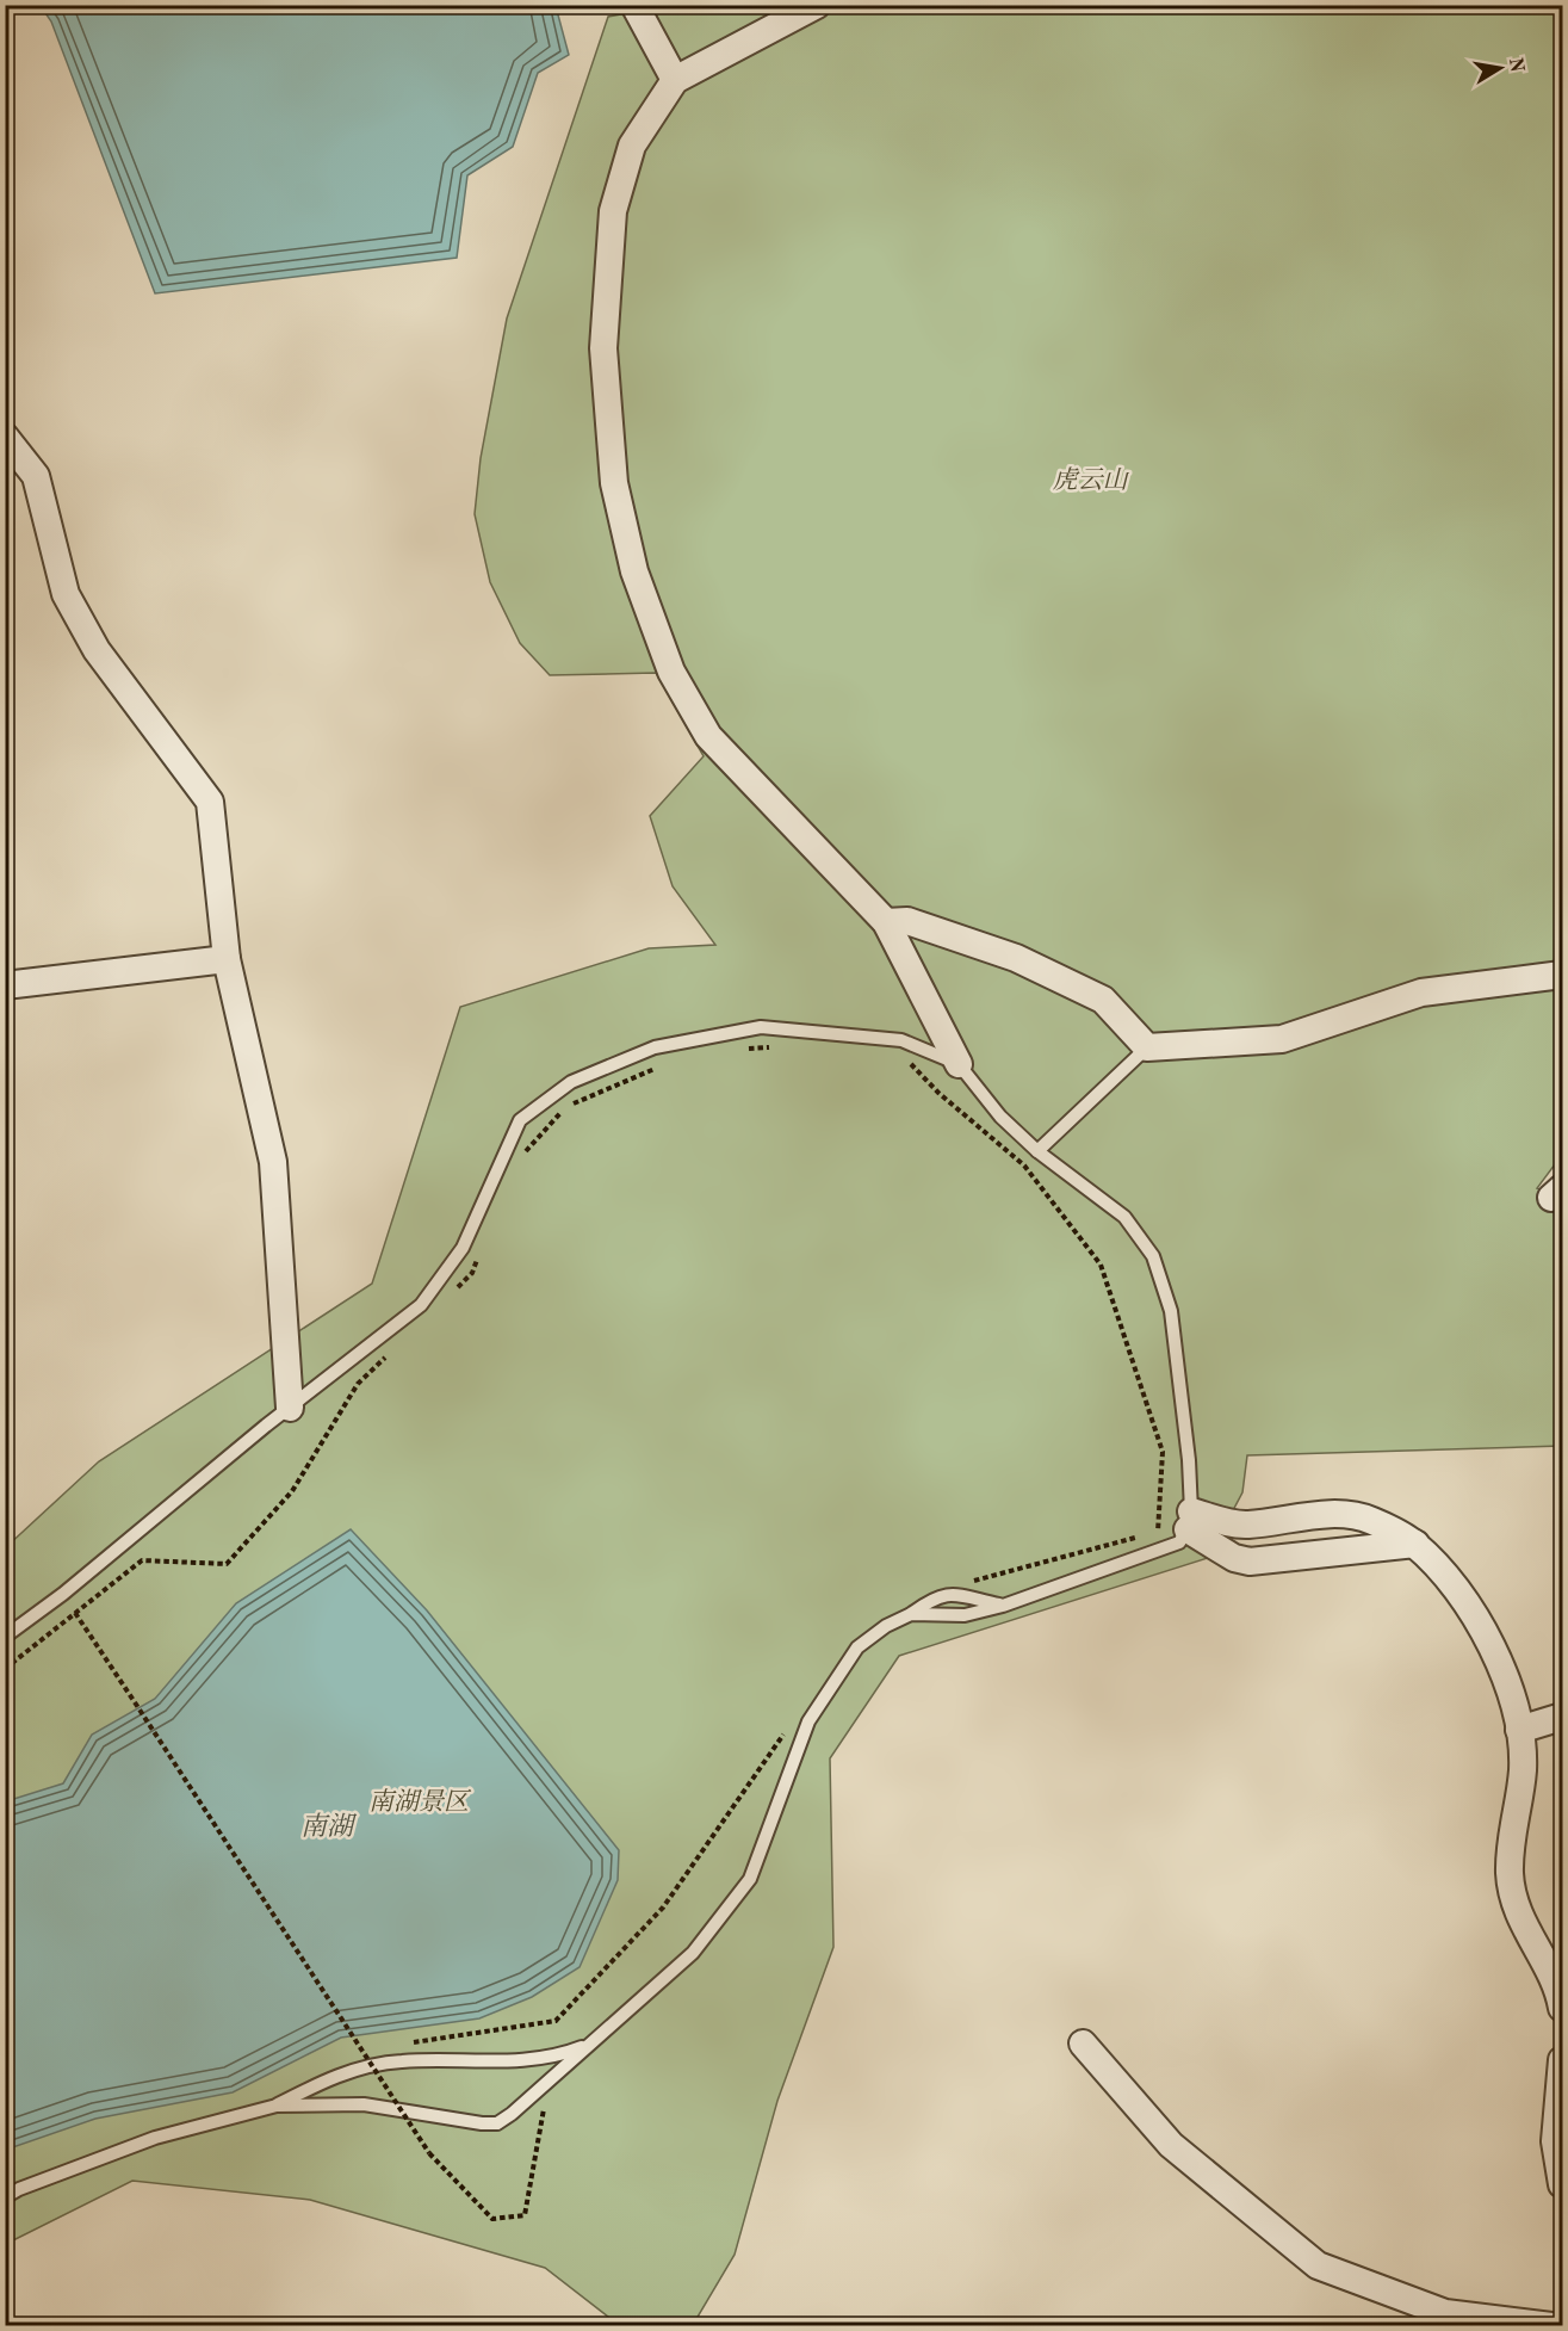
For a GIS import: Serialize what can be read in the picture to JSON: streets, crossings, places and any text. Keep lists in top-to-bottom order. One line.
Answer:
{"water":["南湖"],"parks":["虎云山","南湖景区"],"north":"right"}
